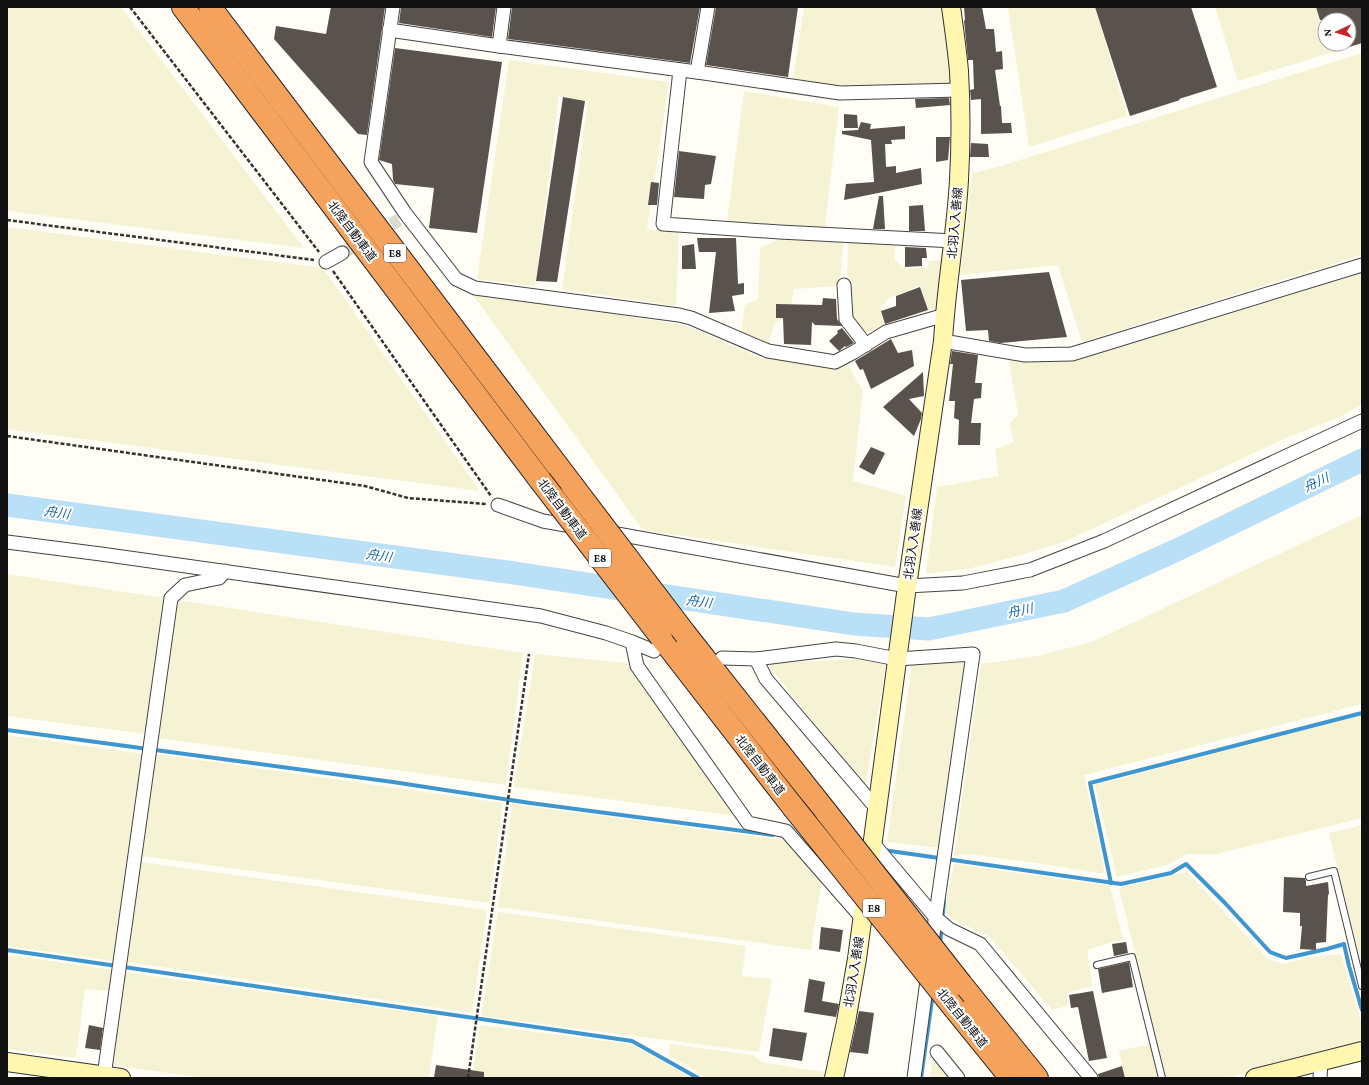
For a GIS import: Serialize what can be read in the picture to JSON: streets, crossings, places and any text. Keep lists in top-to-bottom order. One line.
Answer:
{"streets":{"highway":["北陸自動車道","E8"],"main road":["北羽入入善線"]},"water":["舟川"],"north":"left"}
